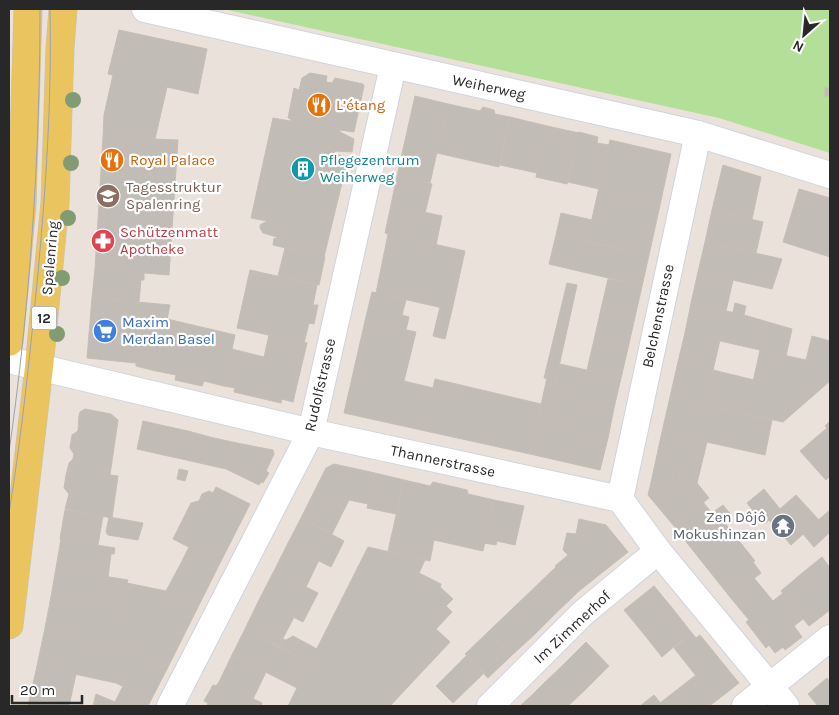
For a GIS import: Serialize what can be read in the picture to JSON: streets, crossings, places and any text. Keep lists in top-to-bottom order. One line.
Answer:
{"streets":{"main road":["Spalenring","12"],"street":["Weiherweg","Belchenstrasse","Rudolfstrasse","Thannerstrasse","Im Zimmerhof"]},"crossings":[["Weiherweg","Belchenstrasse"],["Weiherweg","Rudolfstrasse"],["Spalenring","Thannerstrasse"],["Belchenstrasse","Thannerstrasse"],["Rudolfstrasse","Thannerstrasse"]],"places":{"restaurant":["L’étang","Royal Palace"],"building":["Pflegezentrum Weiherweg"],"school or university":["Tagesstruktur Spalenring"],"pharmacy":["Schützenmatt Apotheke"],"supermarket":["Maxim Merdan Basel"],"temple":["Zen Dôjô Mokushinzan"]},"scale_bar":"20 m","north":"bottom left"}
